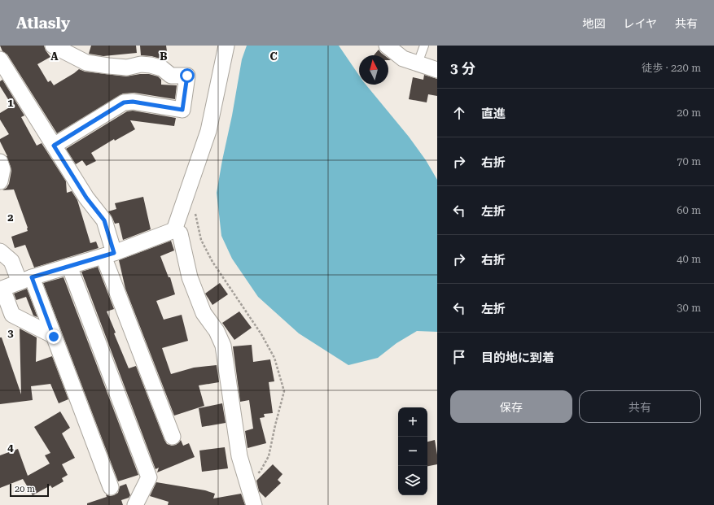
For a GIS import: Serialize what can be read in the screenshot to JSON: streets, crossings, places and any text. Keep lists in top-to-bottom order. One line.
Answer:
{"scale_bar":"20 m","north":"top","page":{"header":"Atlasly","nav":["地図","レイヤ","共有"],"heading":["3 分","徒歩 · 220 m"],"list":[["直進","20 m"],["右折","70 m"],["左折","60 m"],["右折","40 m"],["左折","30 m"],"目的地に到着"],"buttons":["保存","共有"],"map_buttons":["+","−"],"scale":"20 m"},"grid":{"columns":["A","B","C"],"rows":["1","2","3","4"]}}
